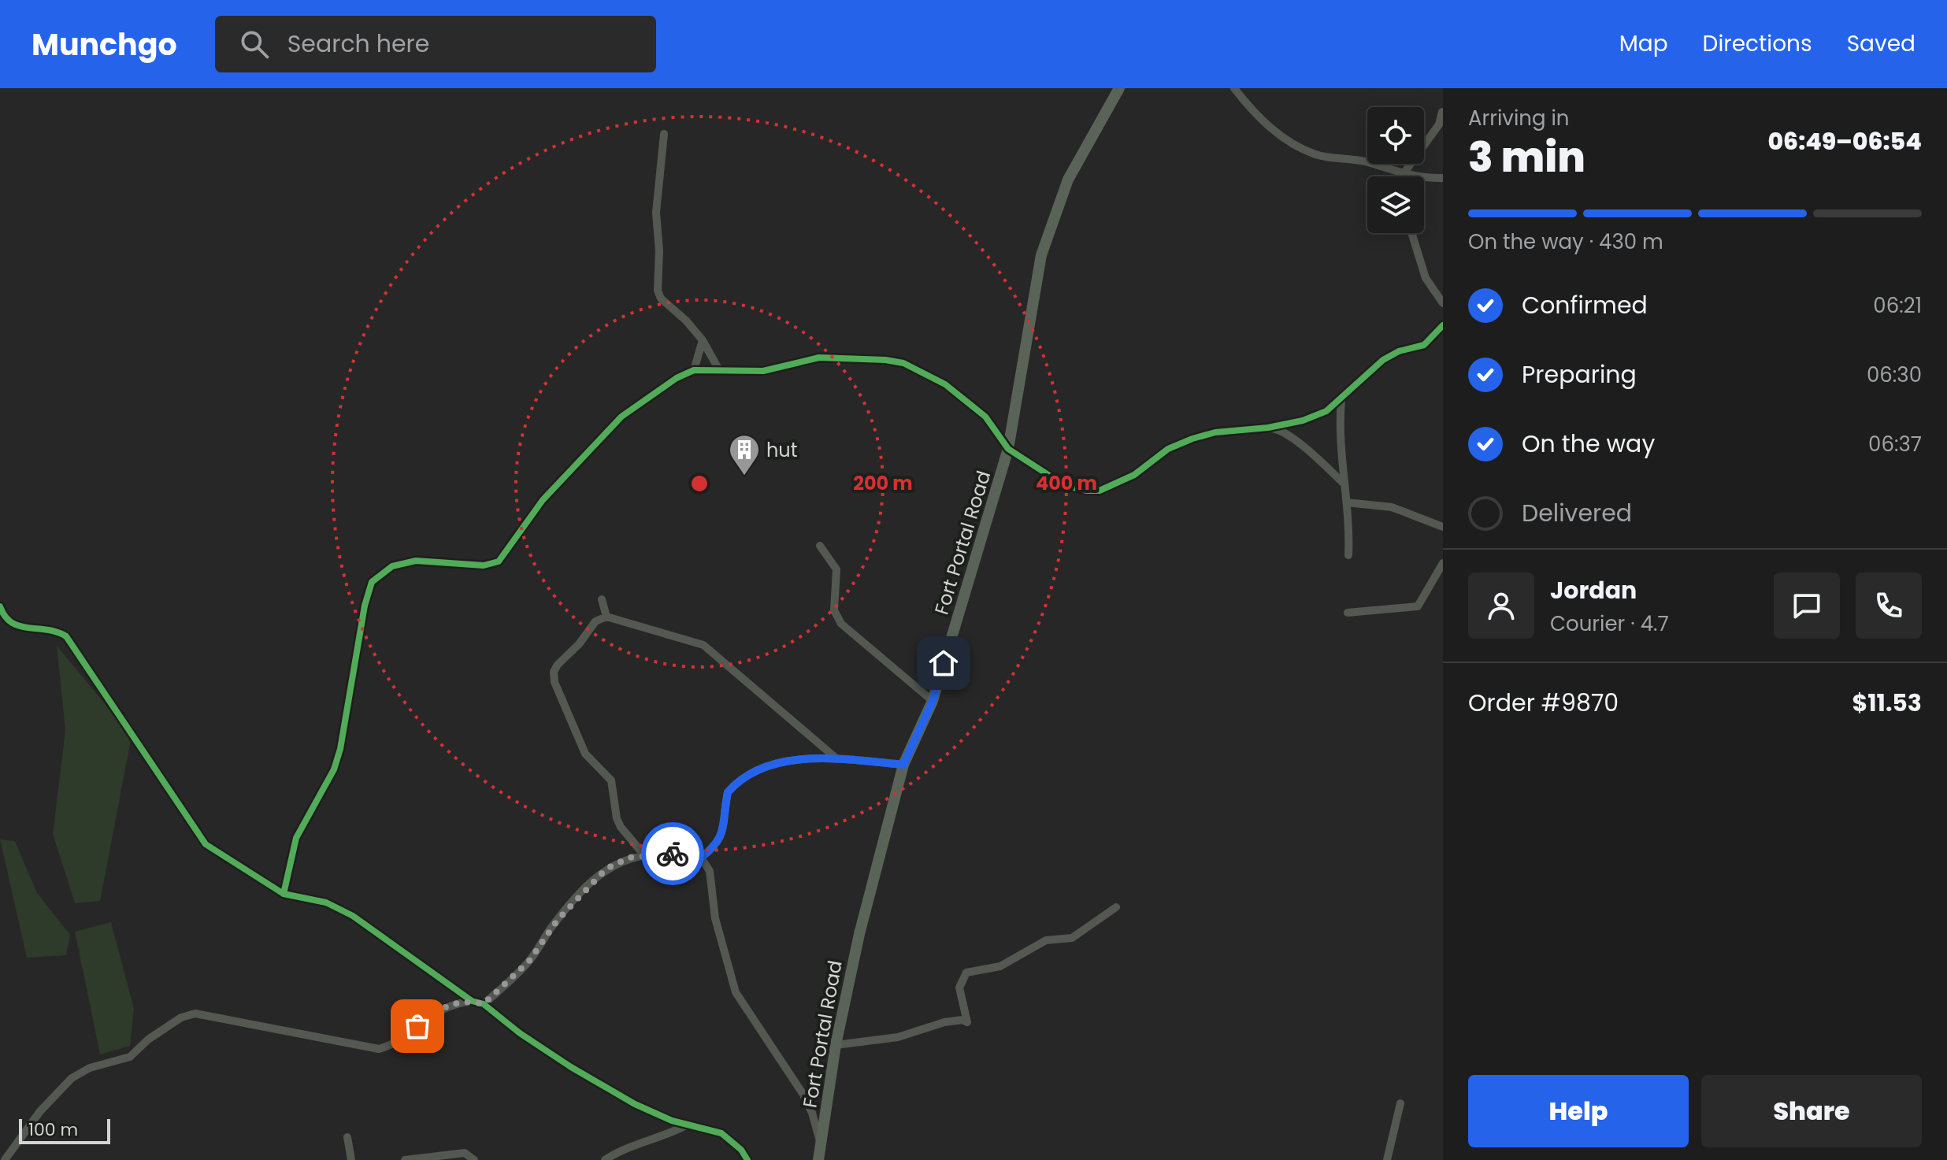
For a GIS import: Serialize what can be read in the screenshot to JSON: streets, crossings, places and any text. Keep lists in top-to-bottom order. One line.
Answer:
{"streets":{"main road":["Fort Portal Road"]},"places":{"building":["hut"]},"scale_bar":"100 m","page":{"header":"Munchgo","search":"Search here","nav":["Map","Directions","Saved"],"heading":["3 min","Arriving in","06:49–06:54"],"panel":["Jordan","Courier · 4.7","Order #9870","$11.53"],"bar":"On the way · 430 m","list":[["Confirmed","06:21"],["Preparing","06:30"],["On the way","06:37"],"Delivered"],"buttons":["Help","Share"],"scale":"100 m"},"rings":["200 m","400 m"]}
